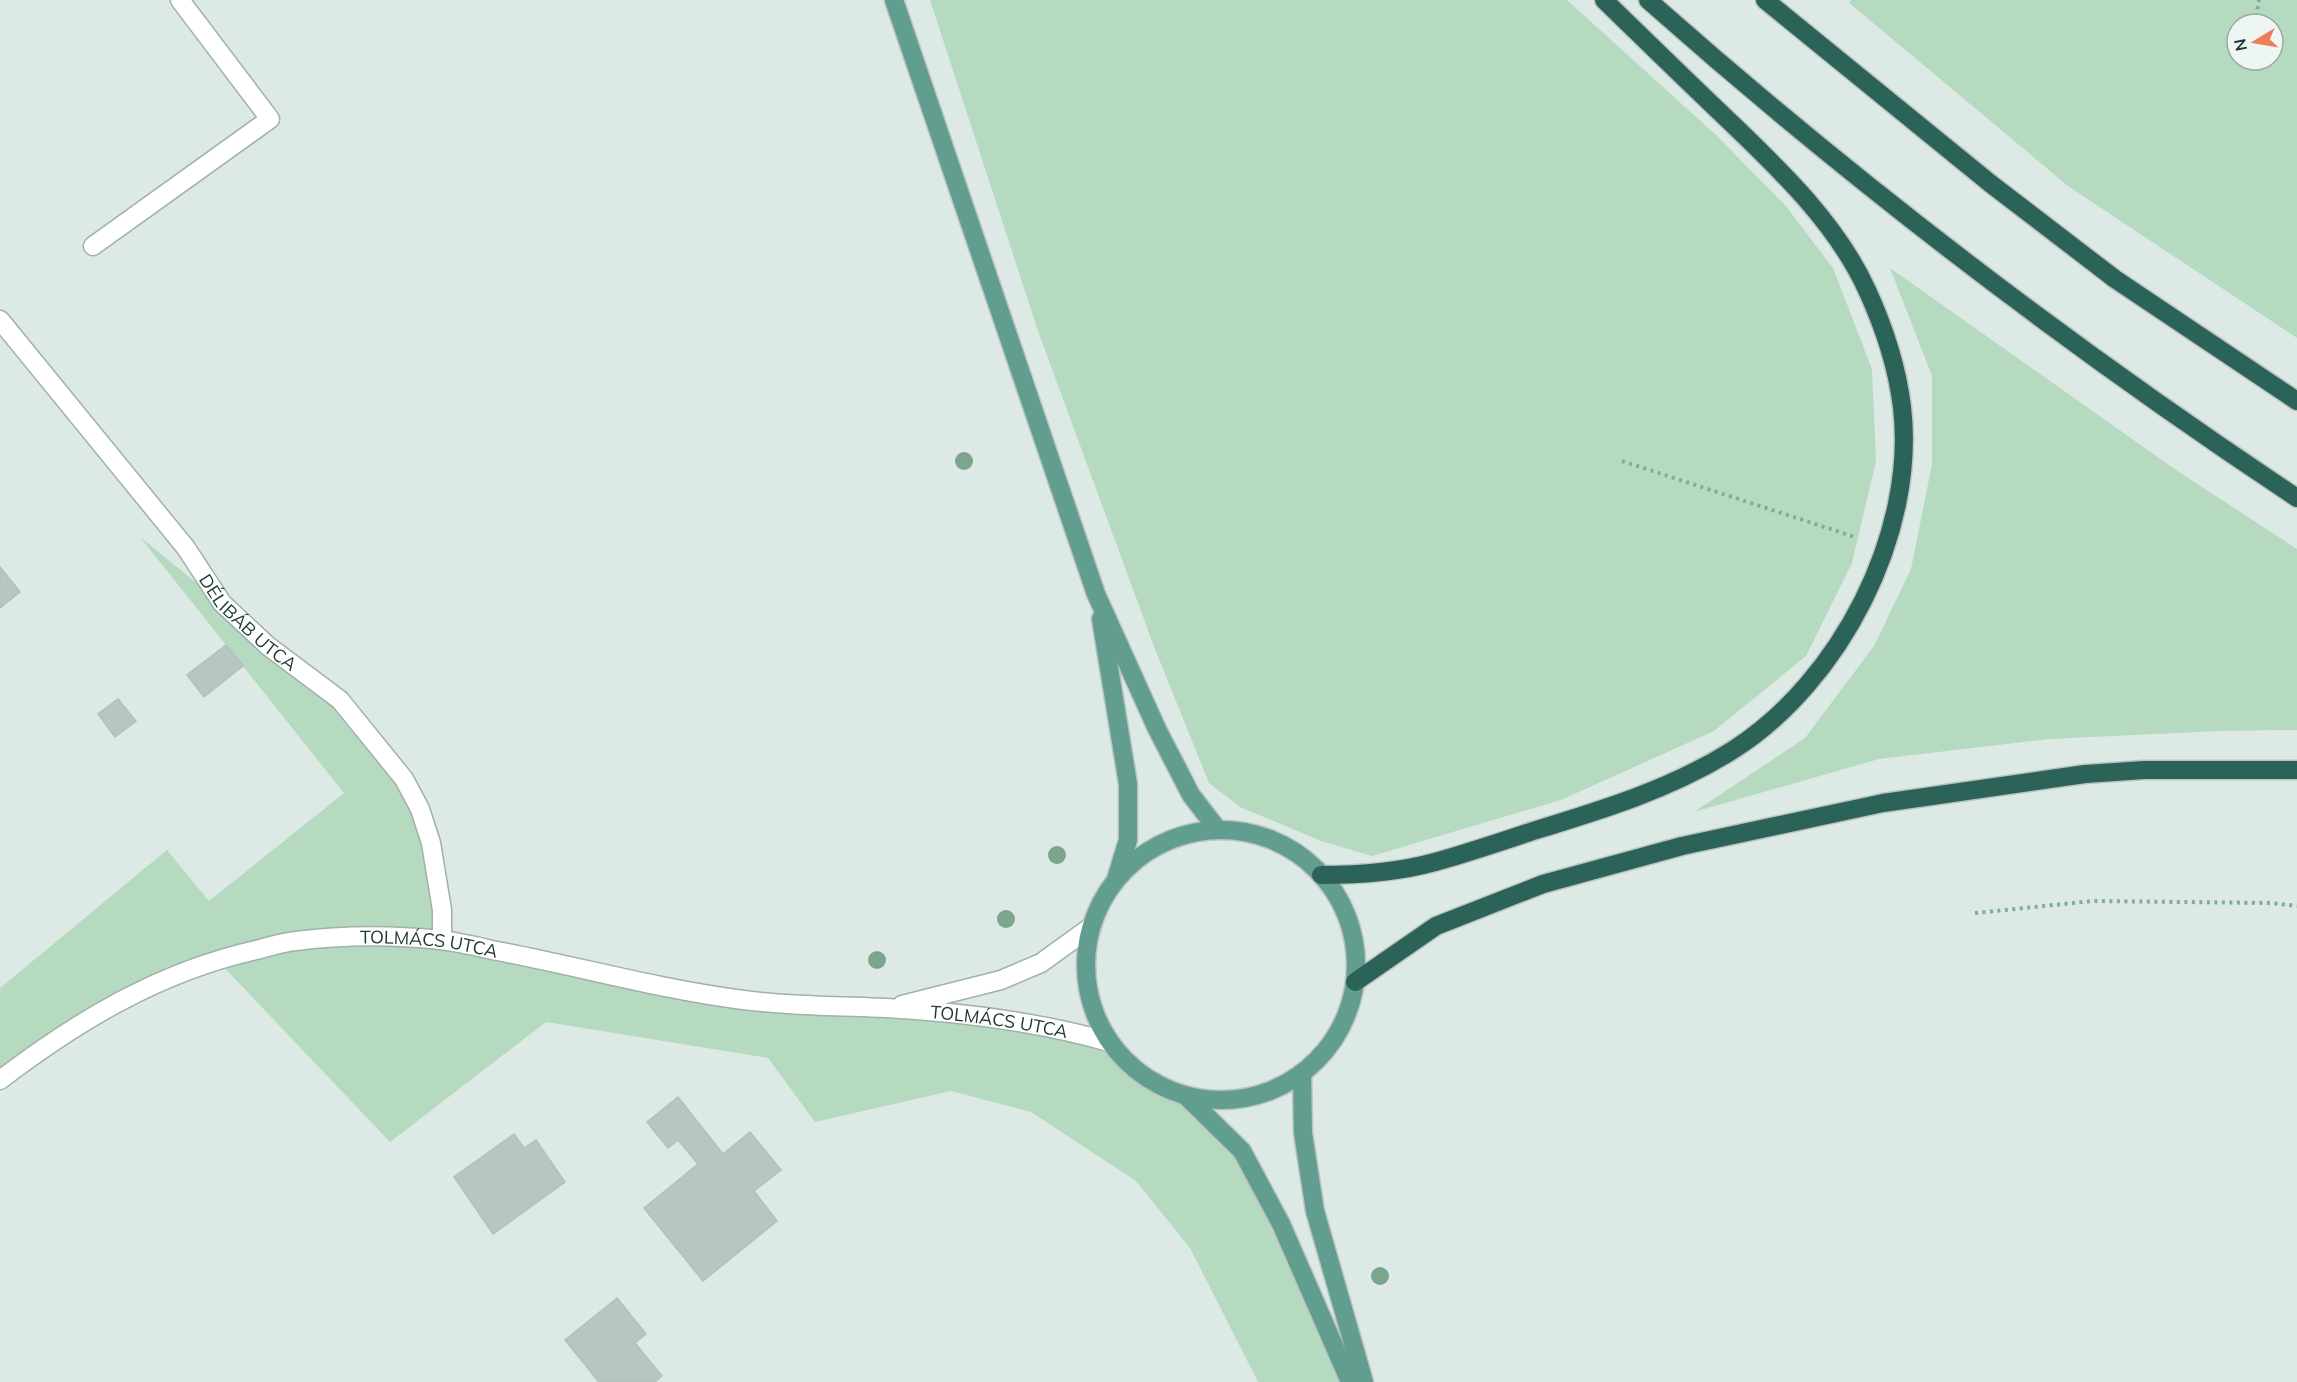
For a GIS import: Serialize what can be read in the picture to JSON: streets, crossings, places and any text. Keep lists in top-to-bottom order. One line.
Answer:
{"streets":{"street":["DÉLIBÁB UTCA","TOLMÁCS UTCA"]},"crossings":[["DÉLIBÁB UTCA","TOLMÁCS UTCA"]],"north":"left"}
